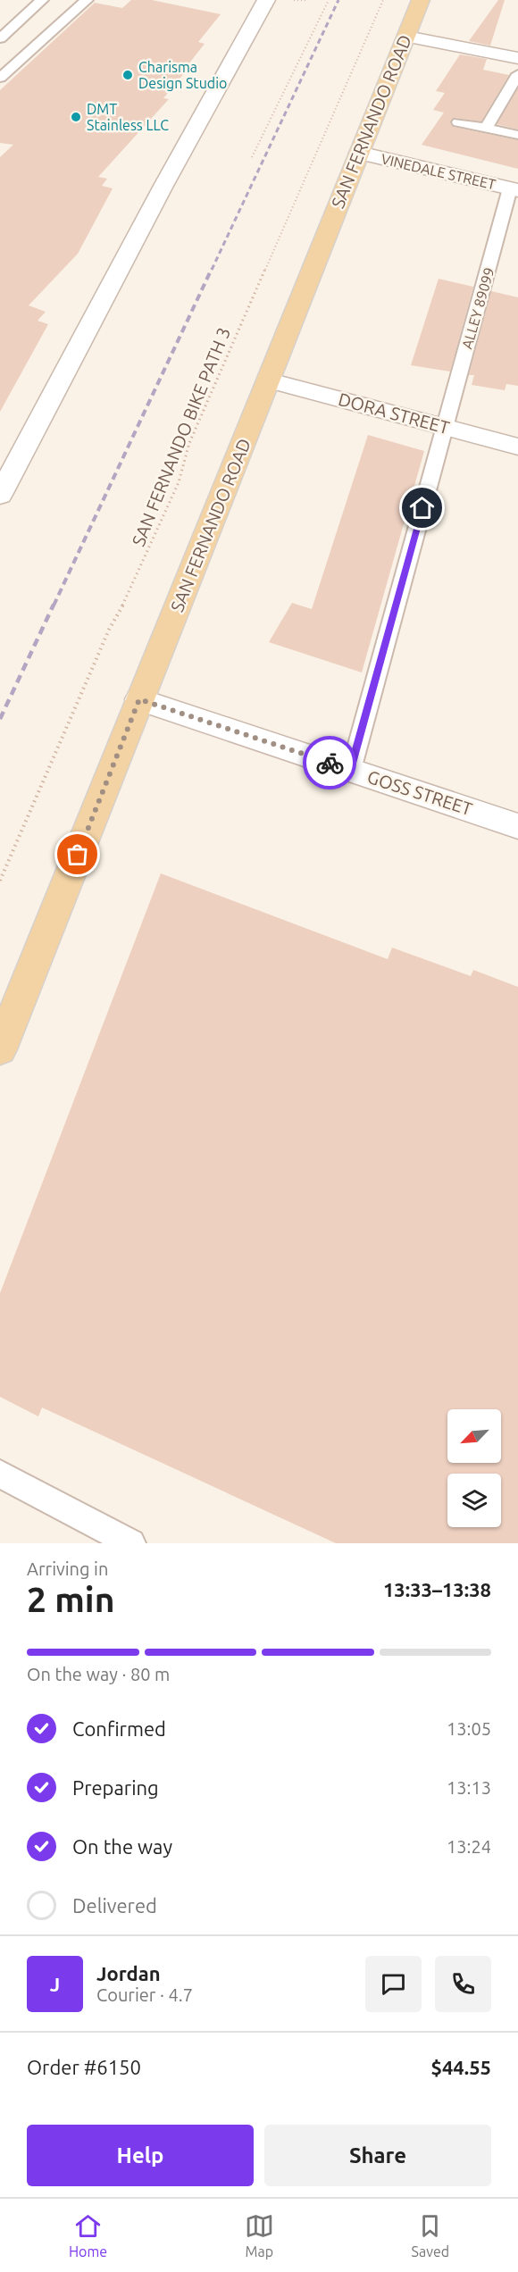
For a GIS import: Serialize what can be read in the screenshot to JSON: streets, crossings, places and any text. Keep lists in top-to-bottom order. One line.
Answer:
{"streets":{"main road":["SAN FERNANDO ROAD"],"street":["VINEDALE STREET","DORA STREET","GOSS STREET"],"lane":["ALLEY 89099"],"path":["SAN FERNANDO BIKE PATH 3"]},"crossings":[["SAN FERNANDO ROAD","VINEDALE STREET"],["SAN FERNANDO ROAD","DORA STREET"],["SAN FERNANDO ROAD","GOSS STREET"],["VINEDALE STREET","ALLEY 89099"],["ALLEY 89099","DORA STREET"],["ALLEY 89099","GOSS STREET"]],"places":["Charisma Design Studio","DMT Stainless LLC"],"north":"bottom left","page":{"heading":["2 min","Arriving in","13:33–13:38"],"panel":["Jordan","Courier · 4.7","Order #6150","$44.55"],"bar":"On the way · 80 m","list":[["Confirmed","13:05"],["Preparing","13:13"],["On the way","13:24"],"Delivered"],"round":"J","buttons":["Help","Share"],"tabs":["Home","Map","Saved"]}}
